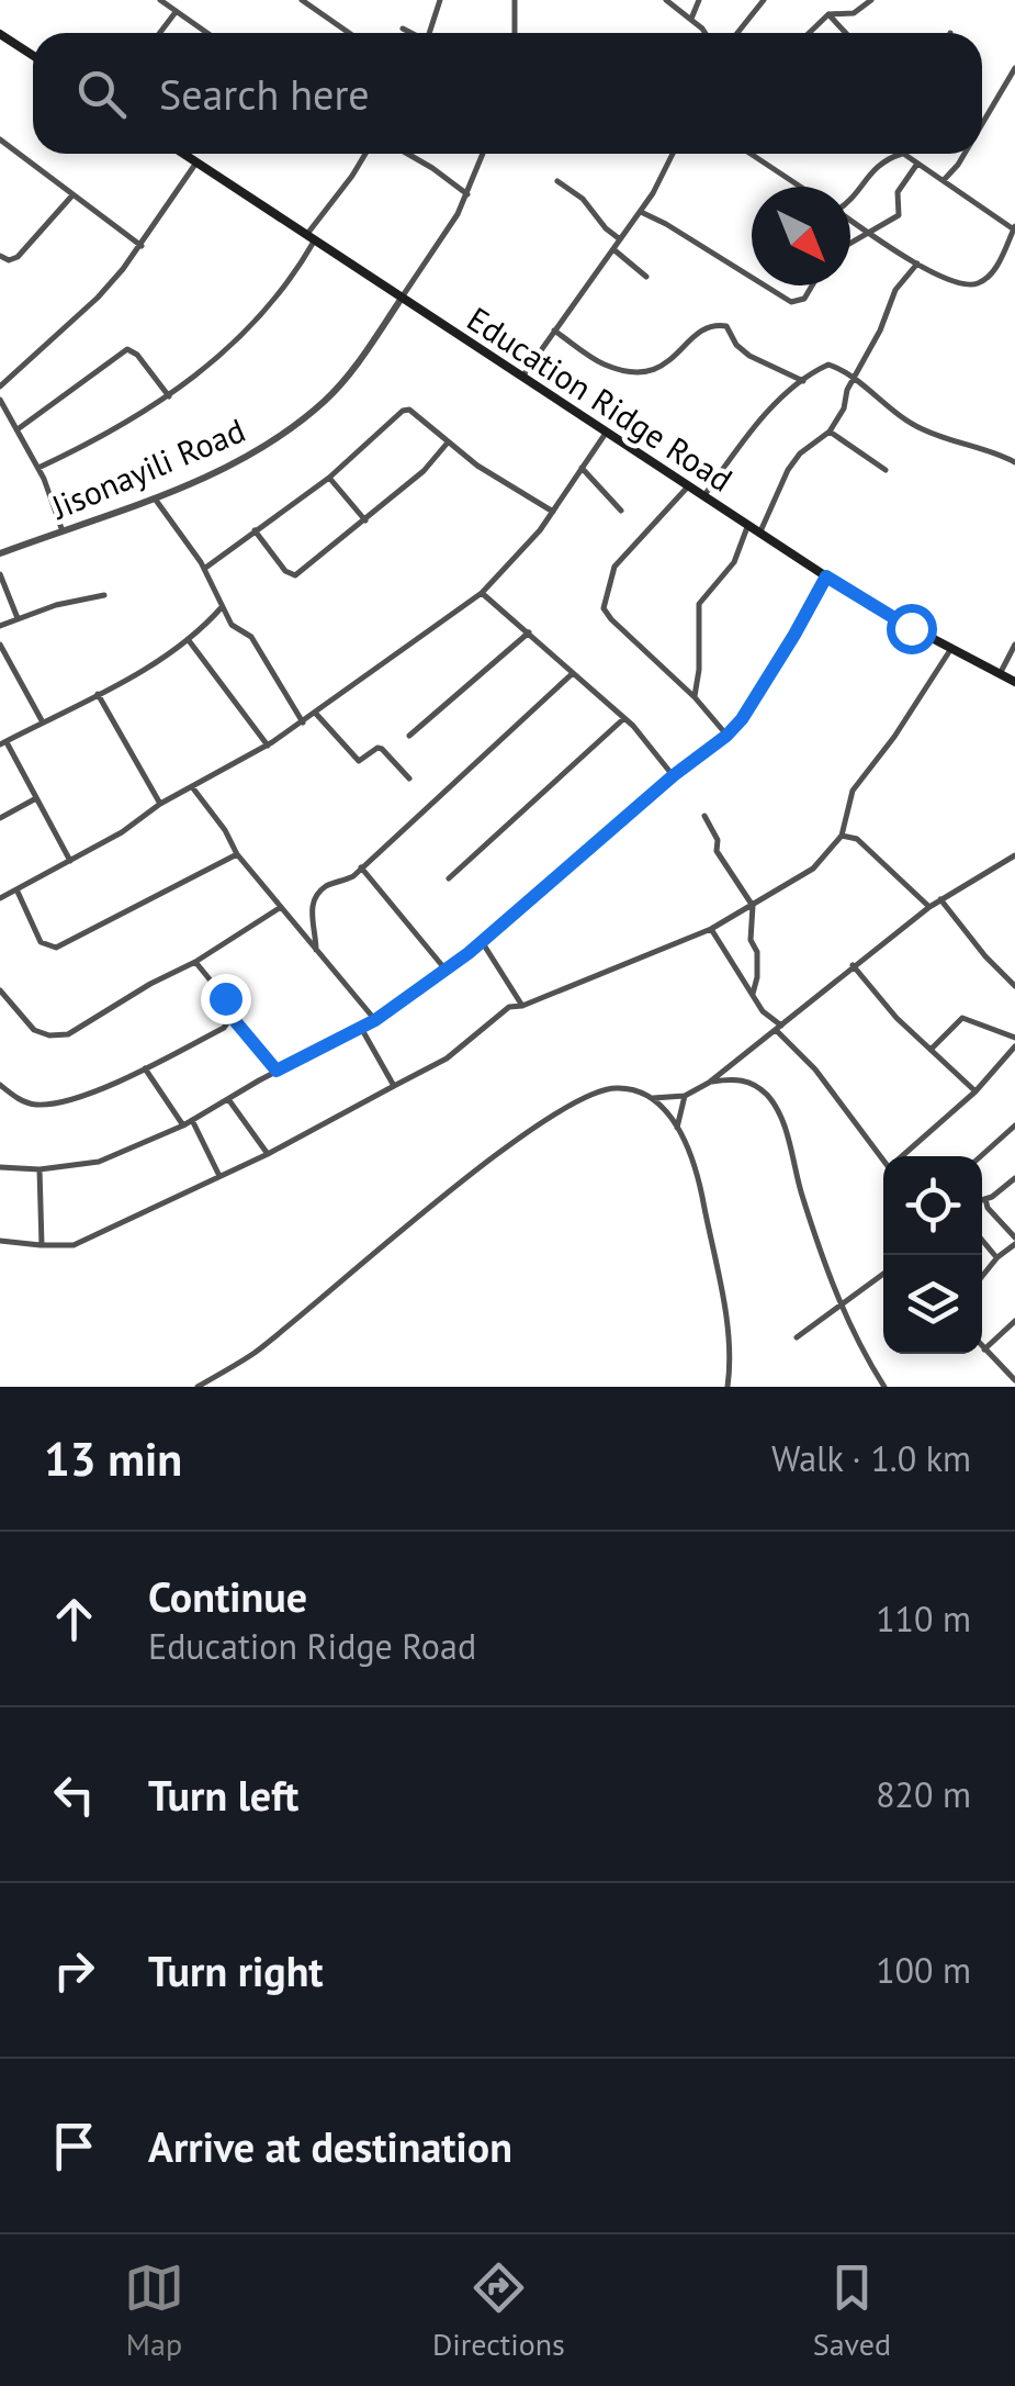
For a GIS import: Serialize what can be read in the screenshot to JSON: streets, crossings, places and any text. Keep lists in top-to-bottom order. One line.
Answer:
{"streets":{"main road":["Education Ridge Road"],"street":["Jisonayili Road"]},"crossings":[["Education Ridge Road","Jisonayili Road"]],"north":"bottom right","page":{"search":"Search here","heading":["13 min","Walk · 1.0 km"],"list":[["Continue","Education Ridge Road","110 m"],["Turn left","820 m"],["Turn right","100 m"],"Arrive at destination"],"nav":["Map","Directions","Saved"]}}
